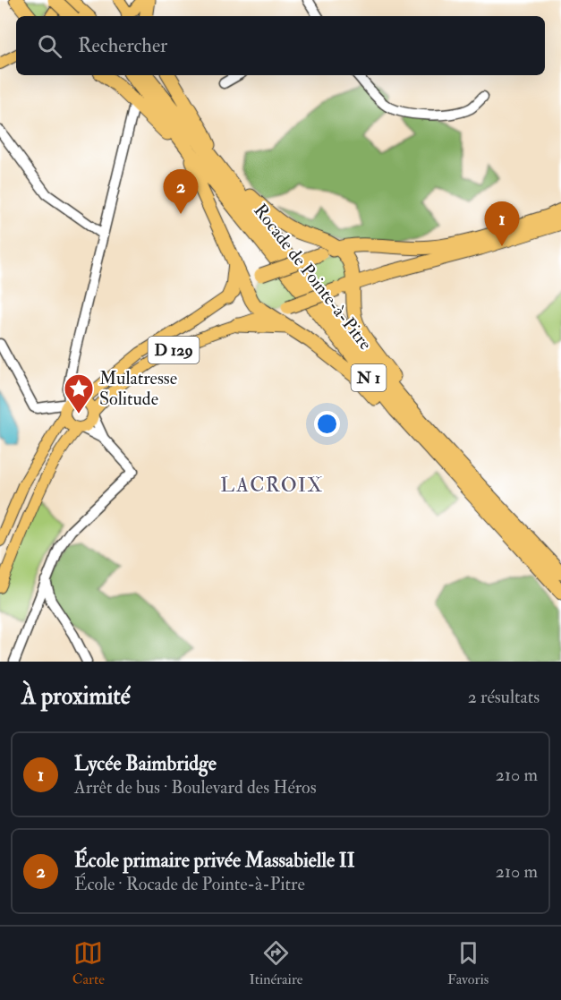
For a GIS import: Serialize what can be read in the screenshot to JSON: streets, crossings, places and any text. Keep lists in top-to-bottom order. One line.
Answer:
{"streets":{"highway":["Rocade de Pointe-à-Pitre","N 1"],"main road":["D 129"]},"districts":["LACROIX"],"places":{"place":["Mulatresse Solitude"]},"page":{"search":"Rechercher","pins":["2","1"],"heading":["À proximité","2 résultats"],"list":[{"mark":"1","name":"Lycée Baimbridge","note":"Arrêt de bus · Boulevard des Héros","value":"210 m"},{"mark":"2","name":"École primaire privée Massabielle II","note":"École · Rocade de Pointe-à-Pitre","value":"210 m"}],"nav":["Carte","Itinéraire","Favoris"]}}
